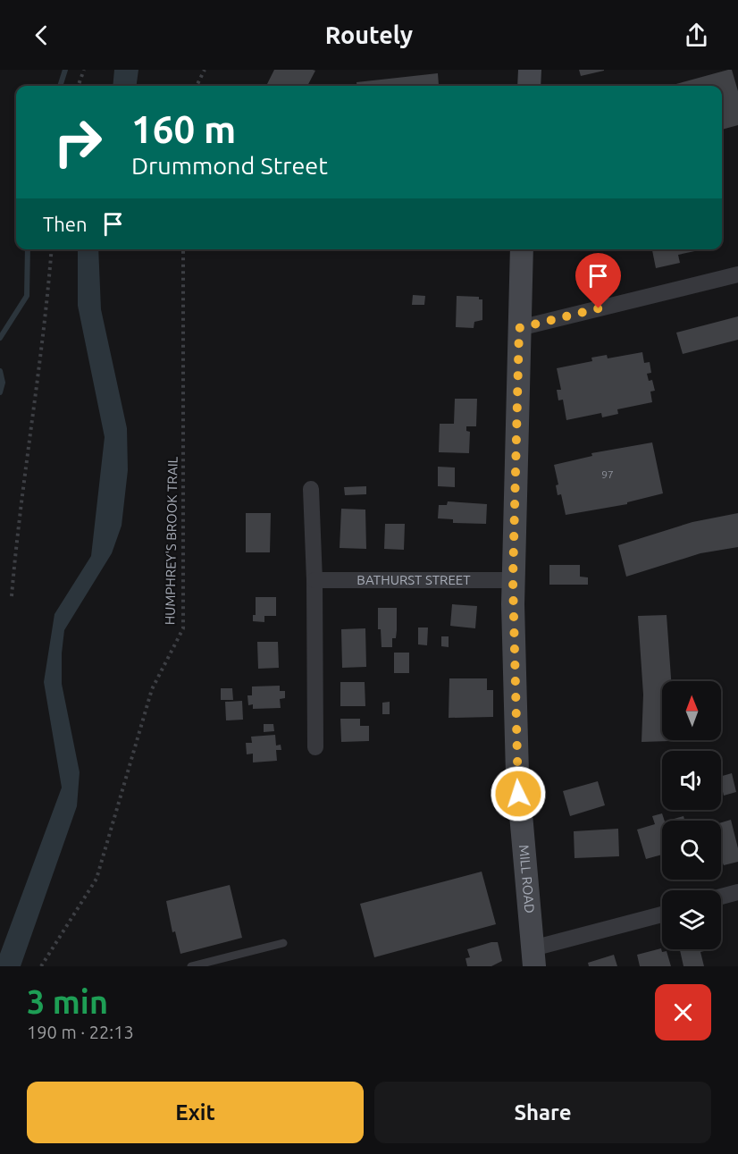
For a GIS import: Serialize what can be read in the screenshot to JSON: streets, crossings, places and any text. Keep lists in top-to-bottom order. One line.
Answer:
{"streets":{"street":["BATHURST STREET","MILL ROAD"],"path":["HUMPHREY'S BROOK TRAIL"]},"crossings":[["BATHURST STREET","MILL ROAD"]],"house_numbers":["97"],"north":"top","page":{"header":"Routely","turn":["160 m","Drummond Street"],"then":"Then","heading":["3 min","190 m · 22:13"],"buttons":["Exit","Share"]}}
